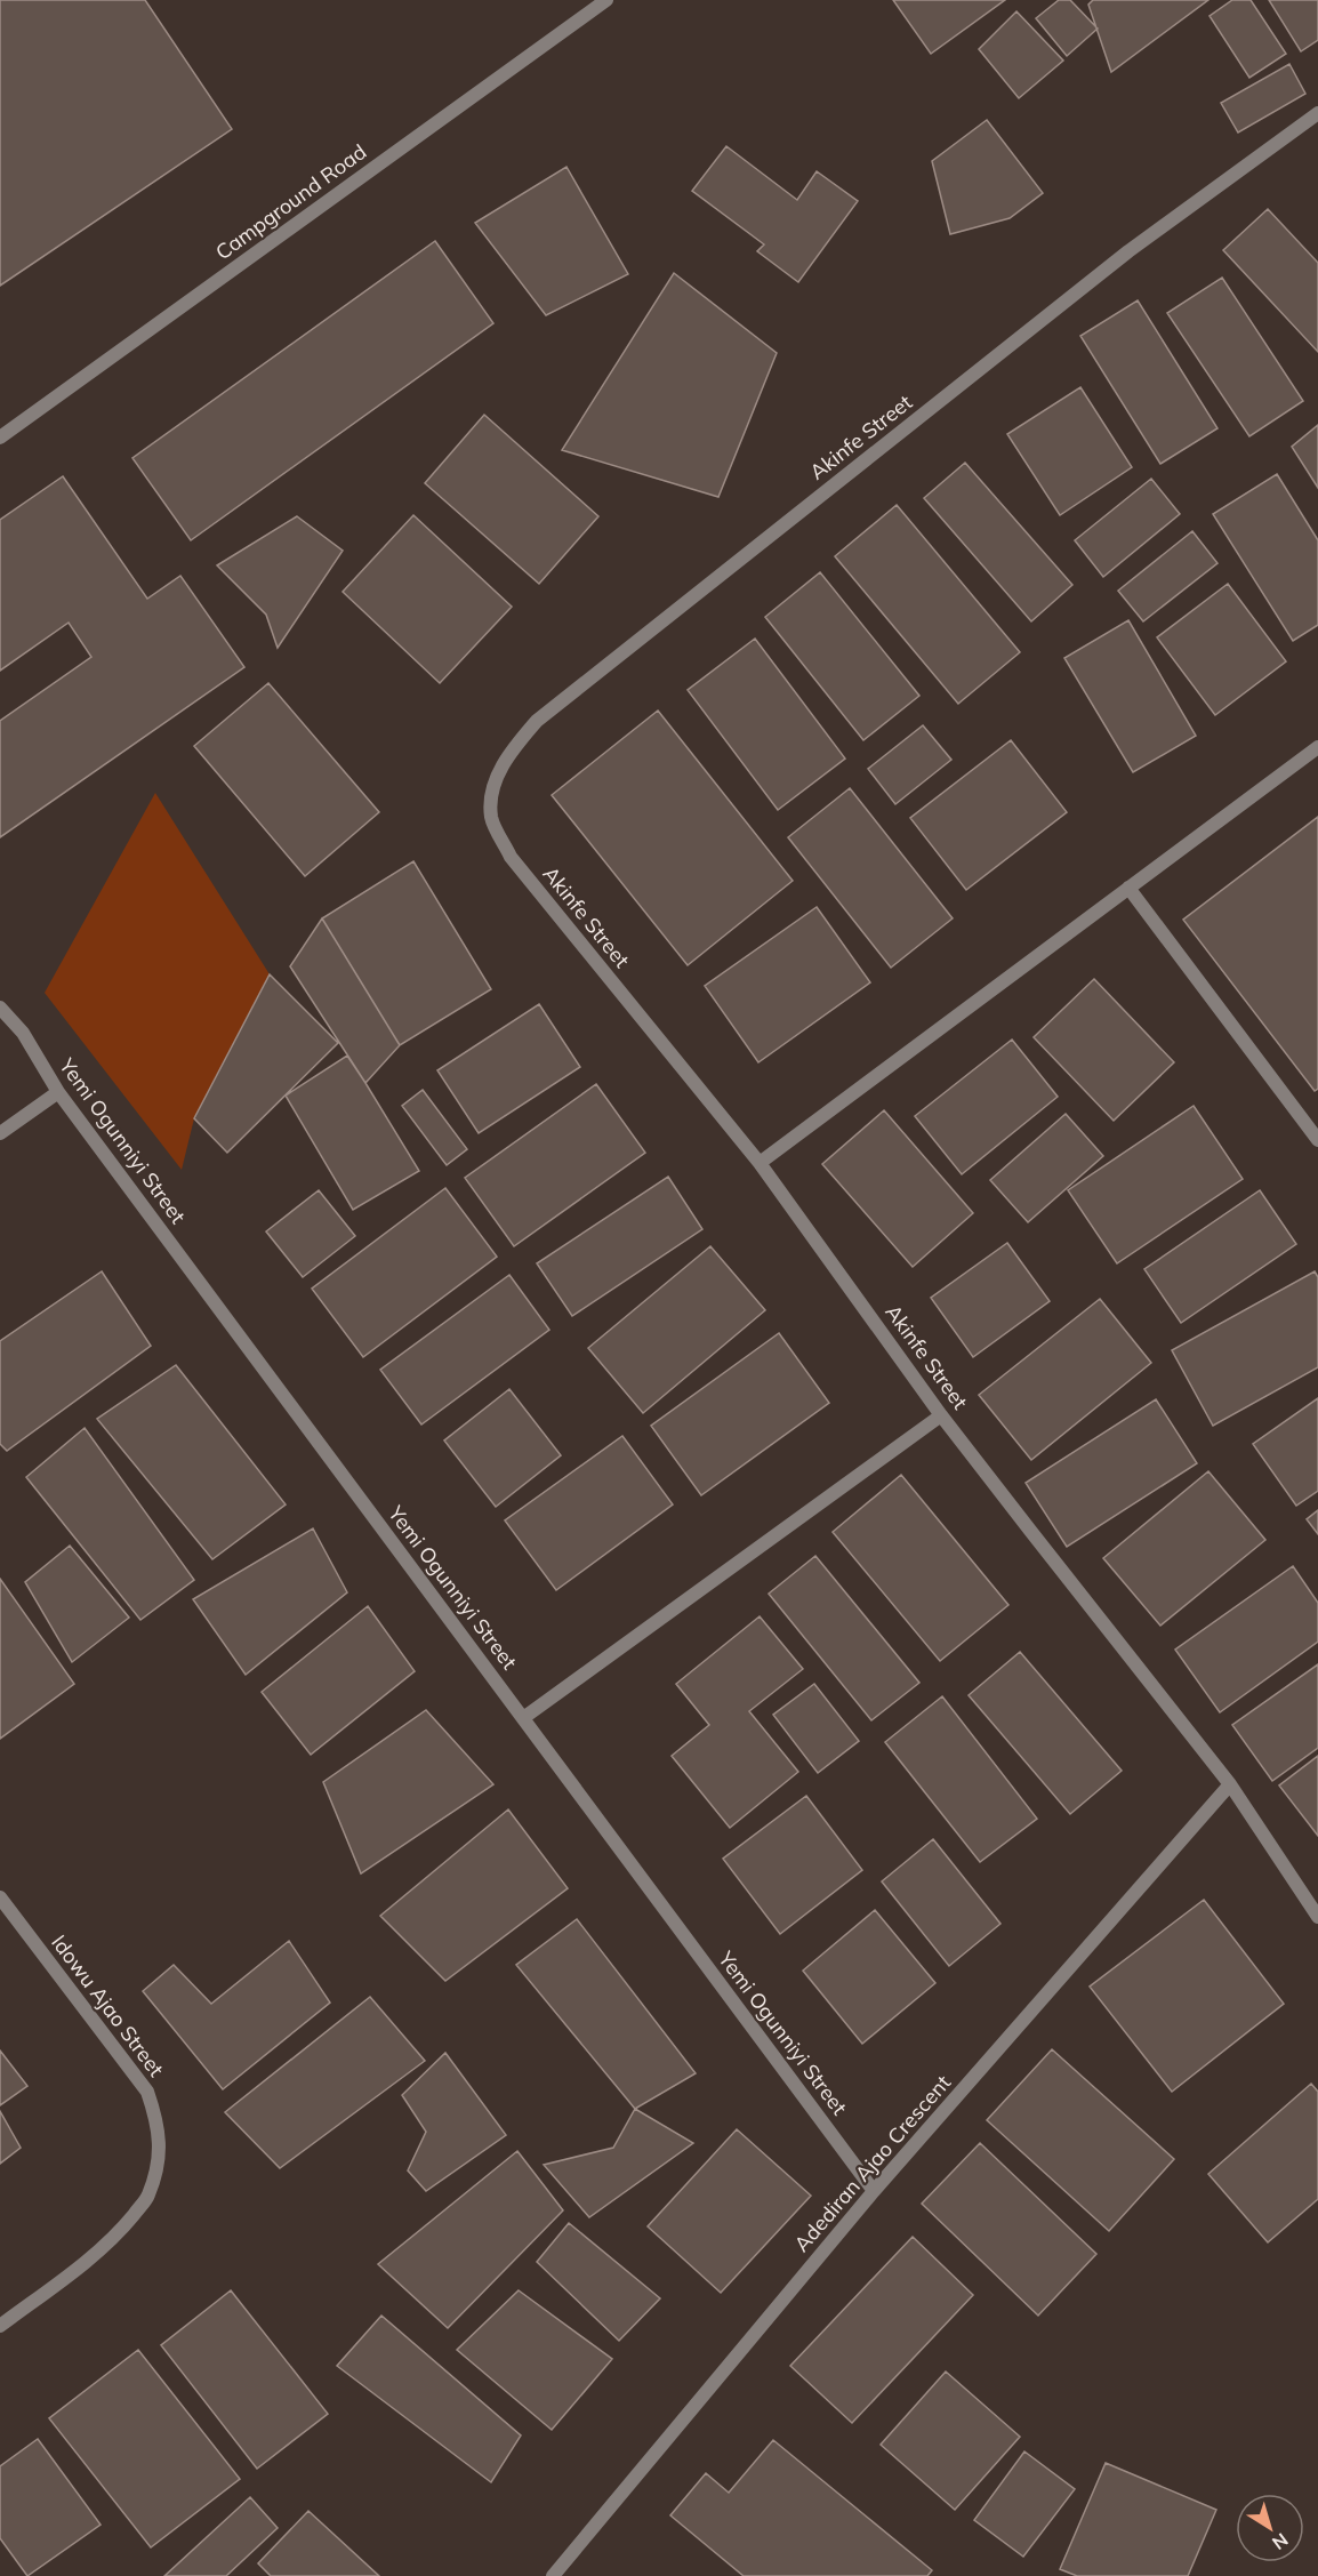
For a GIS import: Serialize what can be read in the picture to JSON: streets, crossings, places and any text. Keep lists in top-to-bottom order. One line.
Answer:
{"streets":{"street":["Campground Road","Akinfe Street","Yemi Ogunniyi Street","Idowu Ajao Street","Adediran Ajao Crescent"]},"crossings":[["Akinfe Street","Adediran Ajao Crescent"],["Yemi Ogunniyi Street","Adediran Ajao Crescent"]],"north":"bottom right"}
